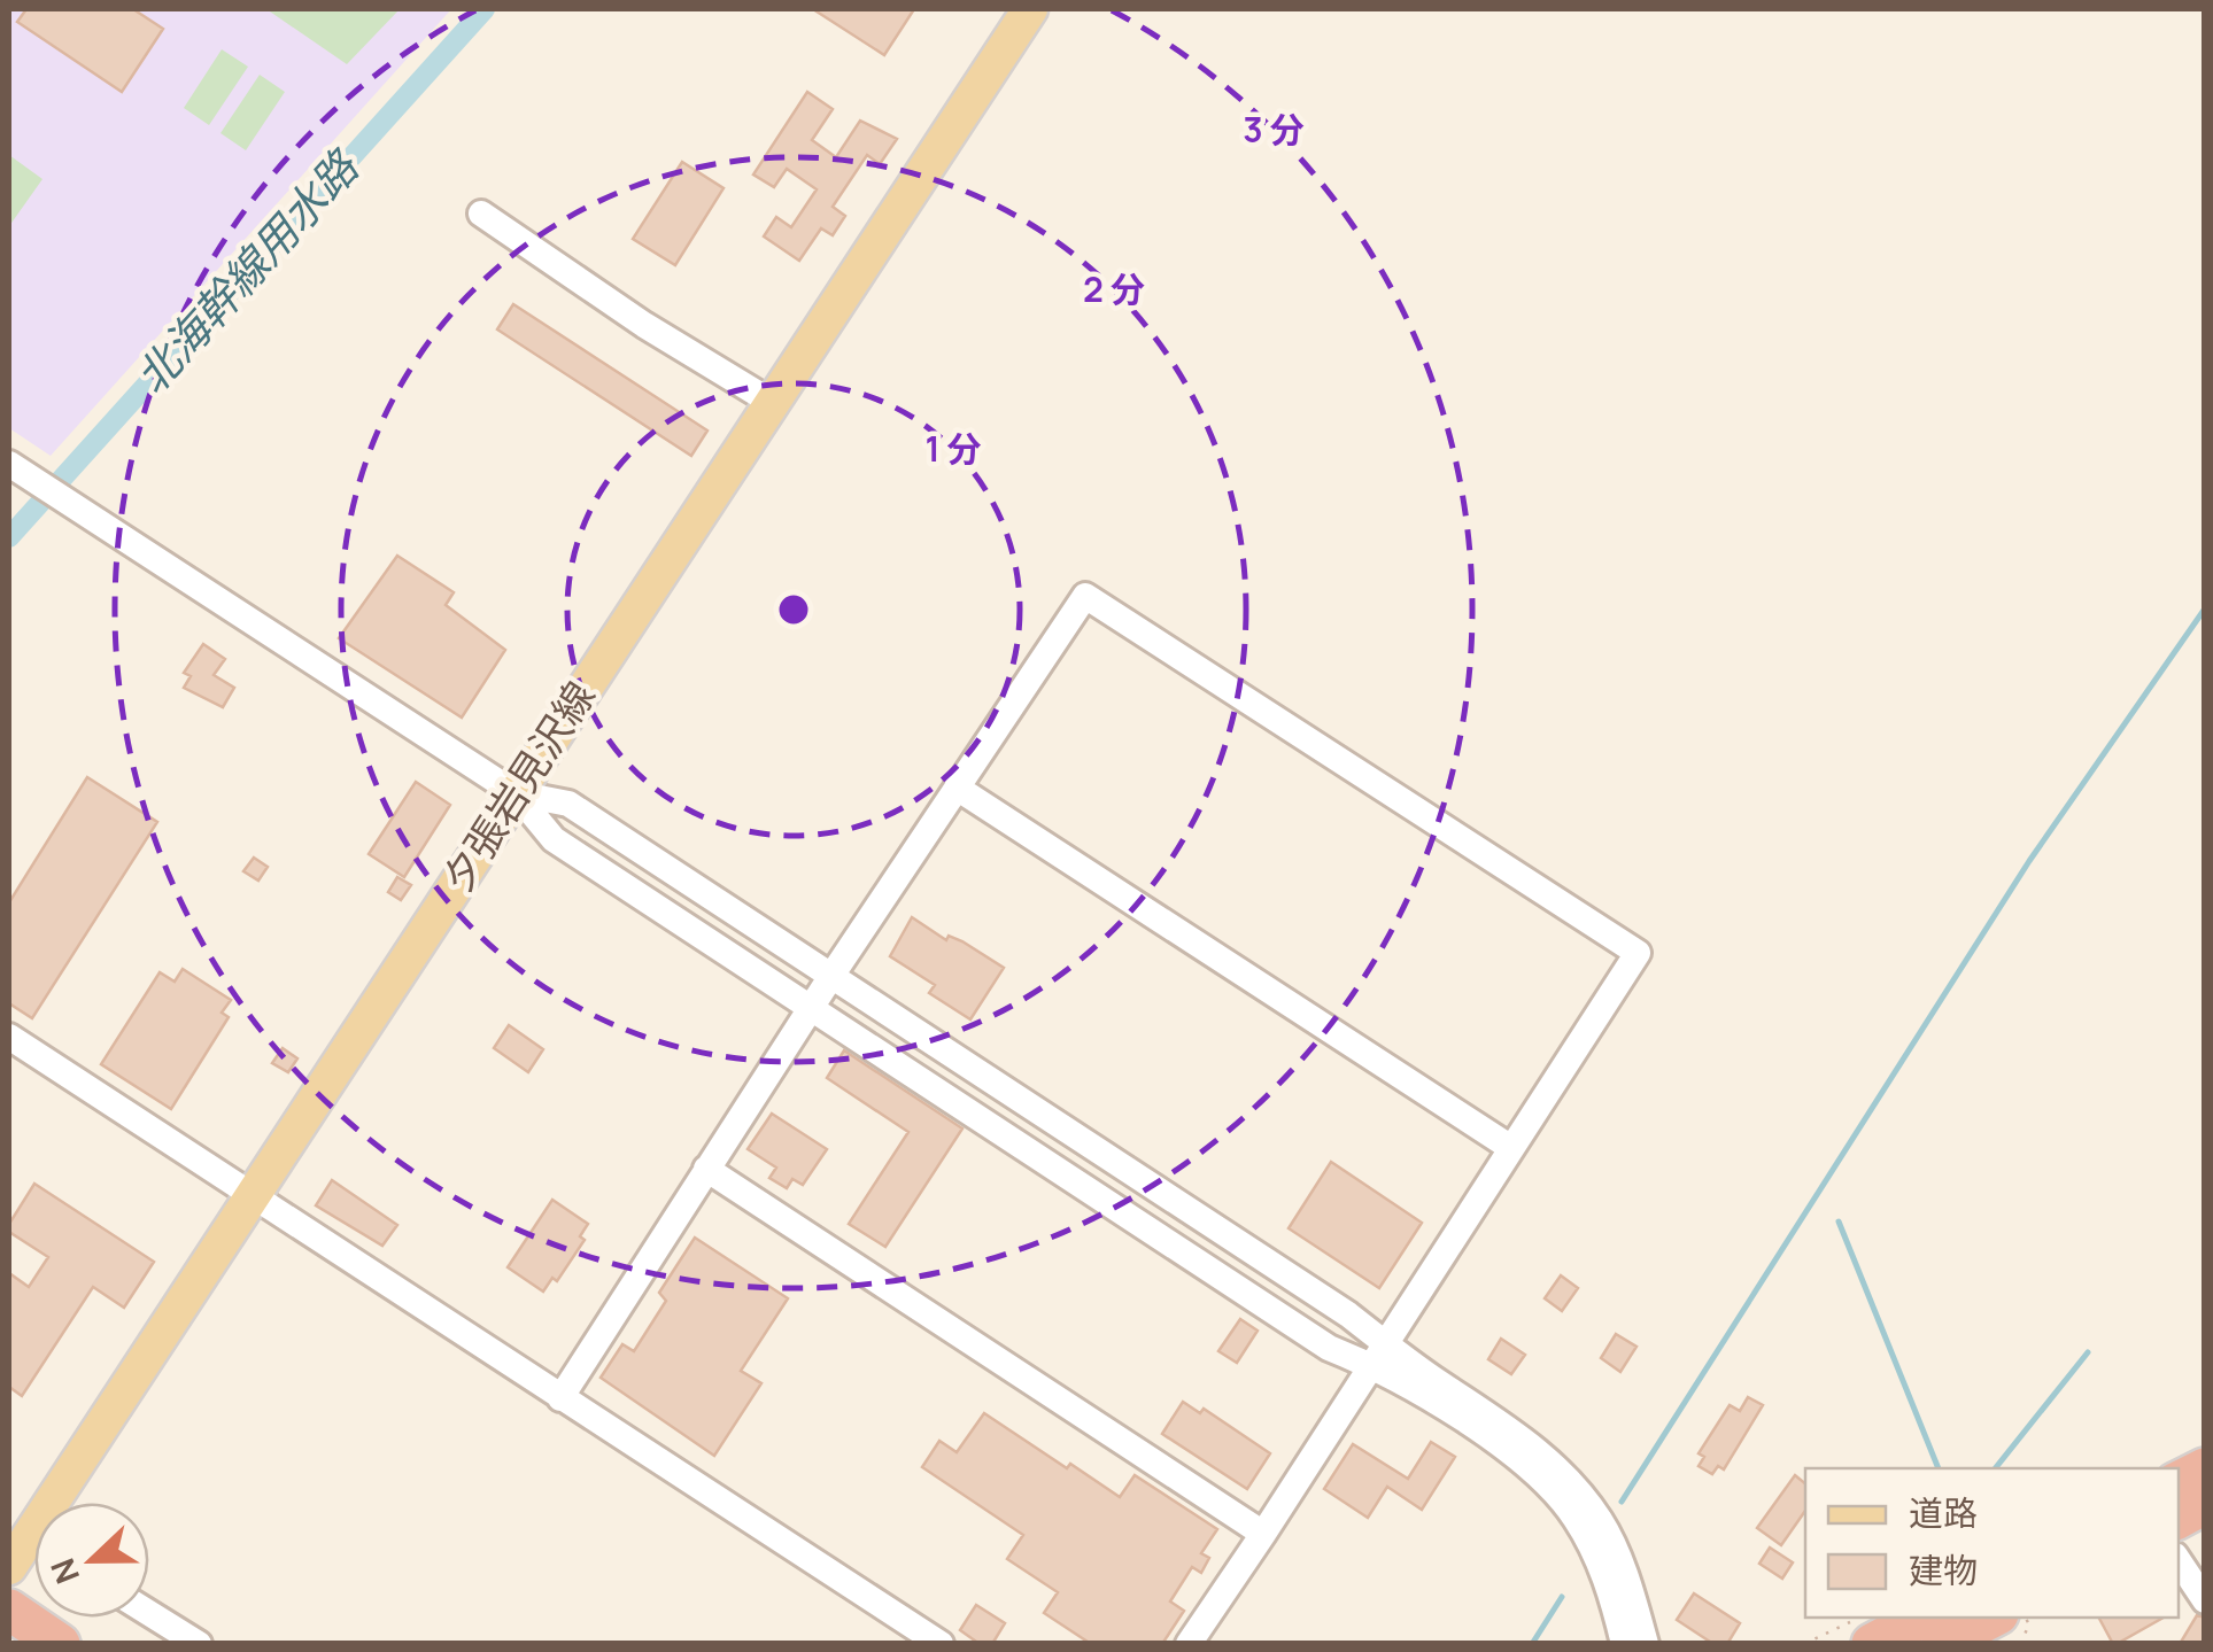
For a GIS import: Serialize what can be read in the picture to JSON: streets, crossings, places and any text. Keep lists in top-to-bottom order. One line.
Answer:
{"streets":{"main road":["夕張岩見沢線"]},"water":["北海幹線用水路"],"legend":["道路","建物"],"north":"left","rings":["3 分","2 分","1 分"]}
